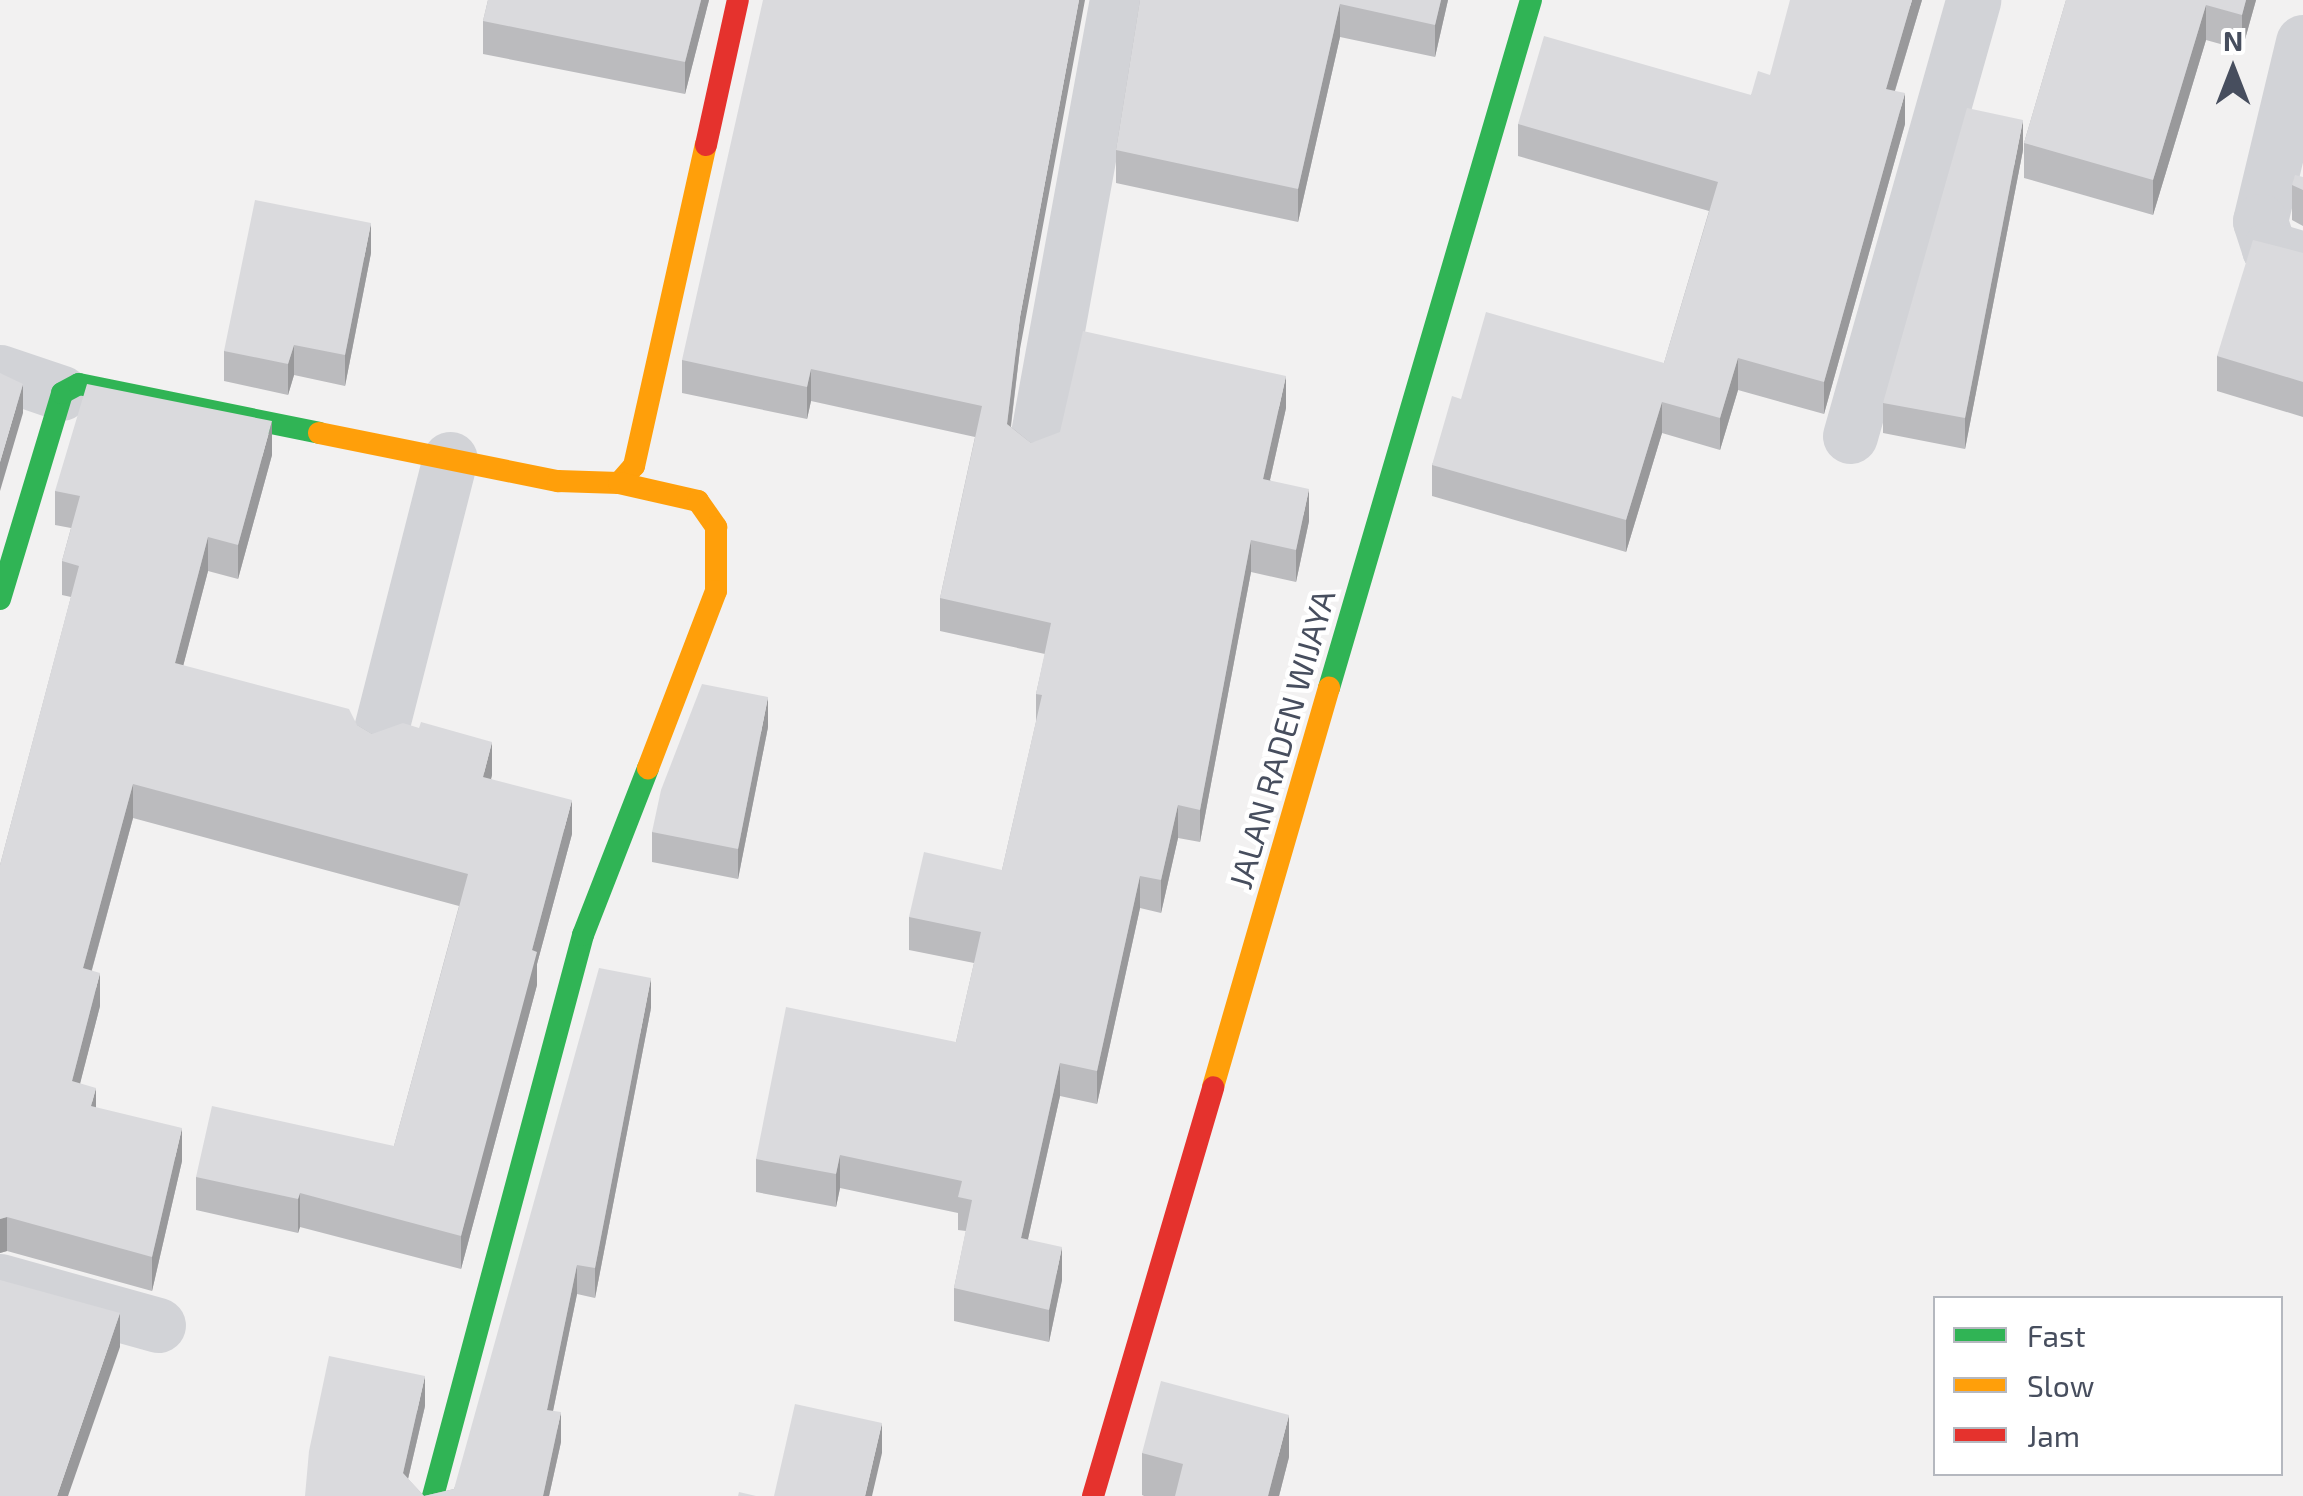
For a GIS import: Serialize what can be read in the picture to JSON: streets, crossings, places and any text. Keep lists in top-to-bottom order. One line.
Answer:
{"streets":{"main road":["JALAN RADEN WIJAYA"]},"legend":["Fast","Slow","Jam"],"north":"top"}
